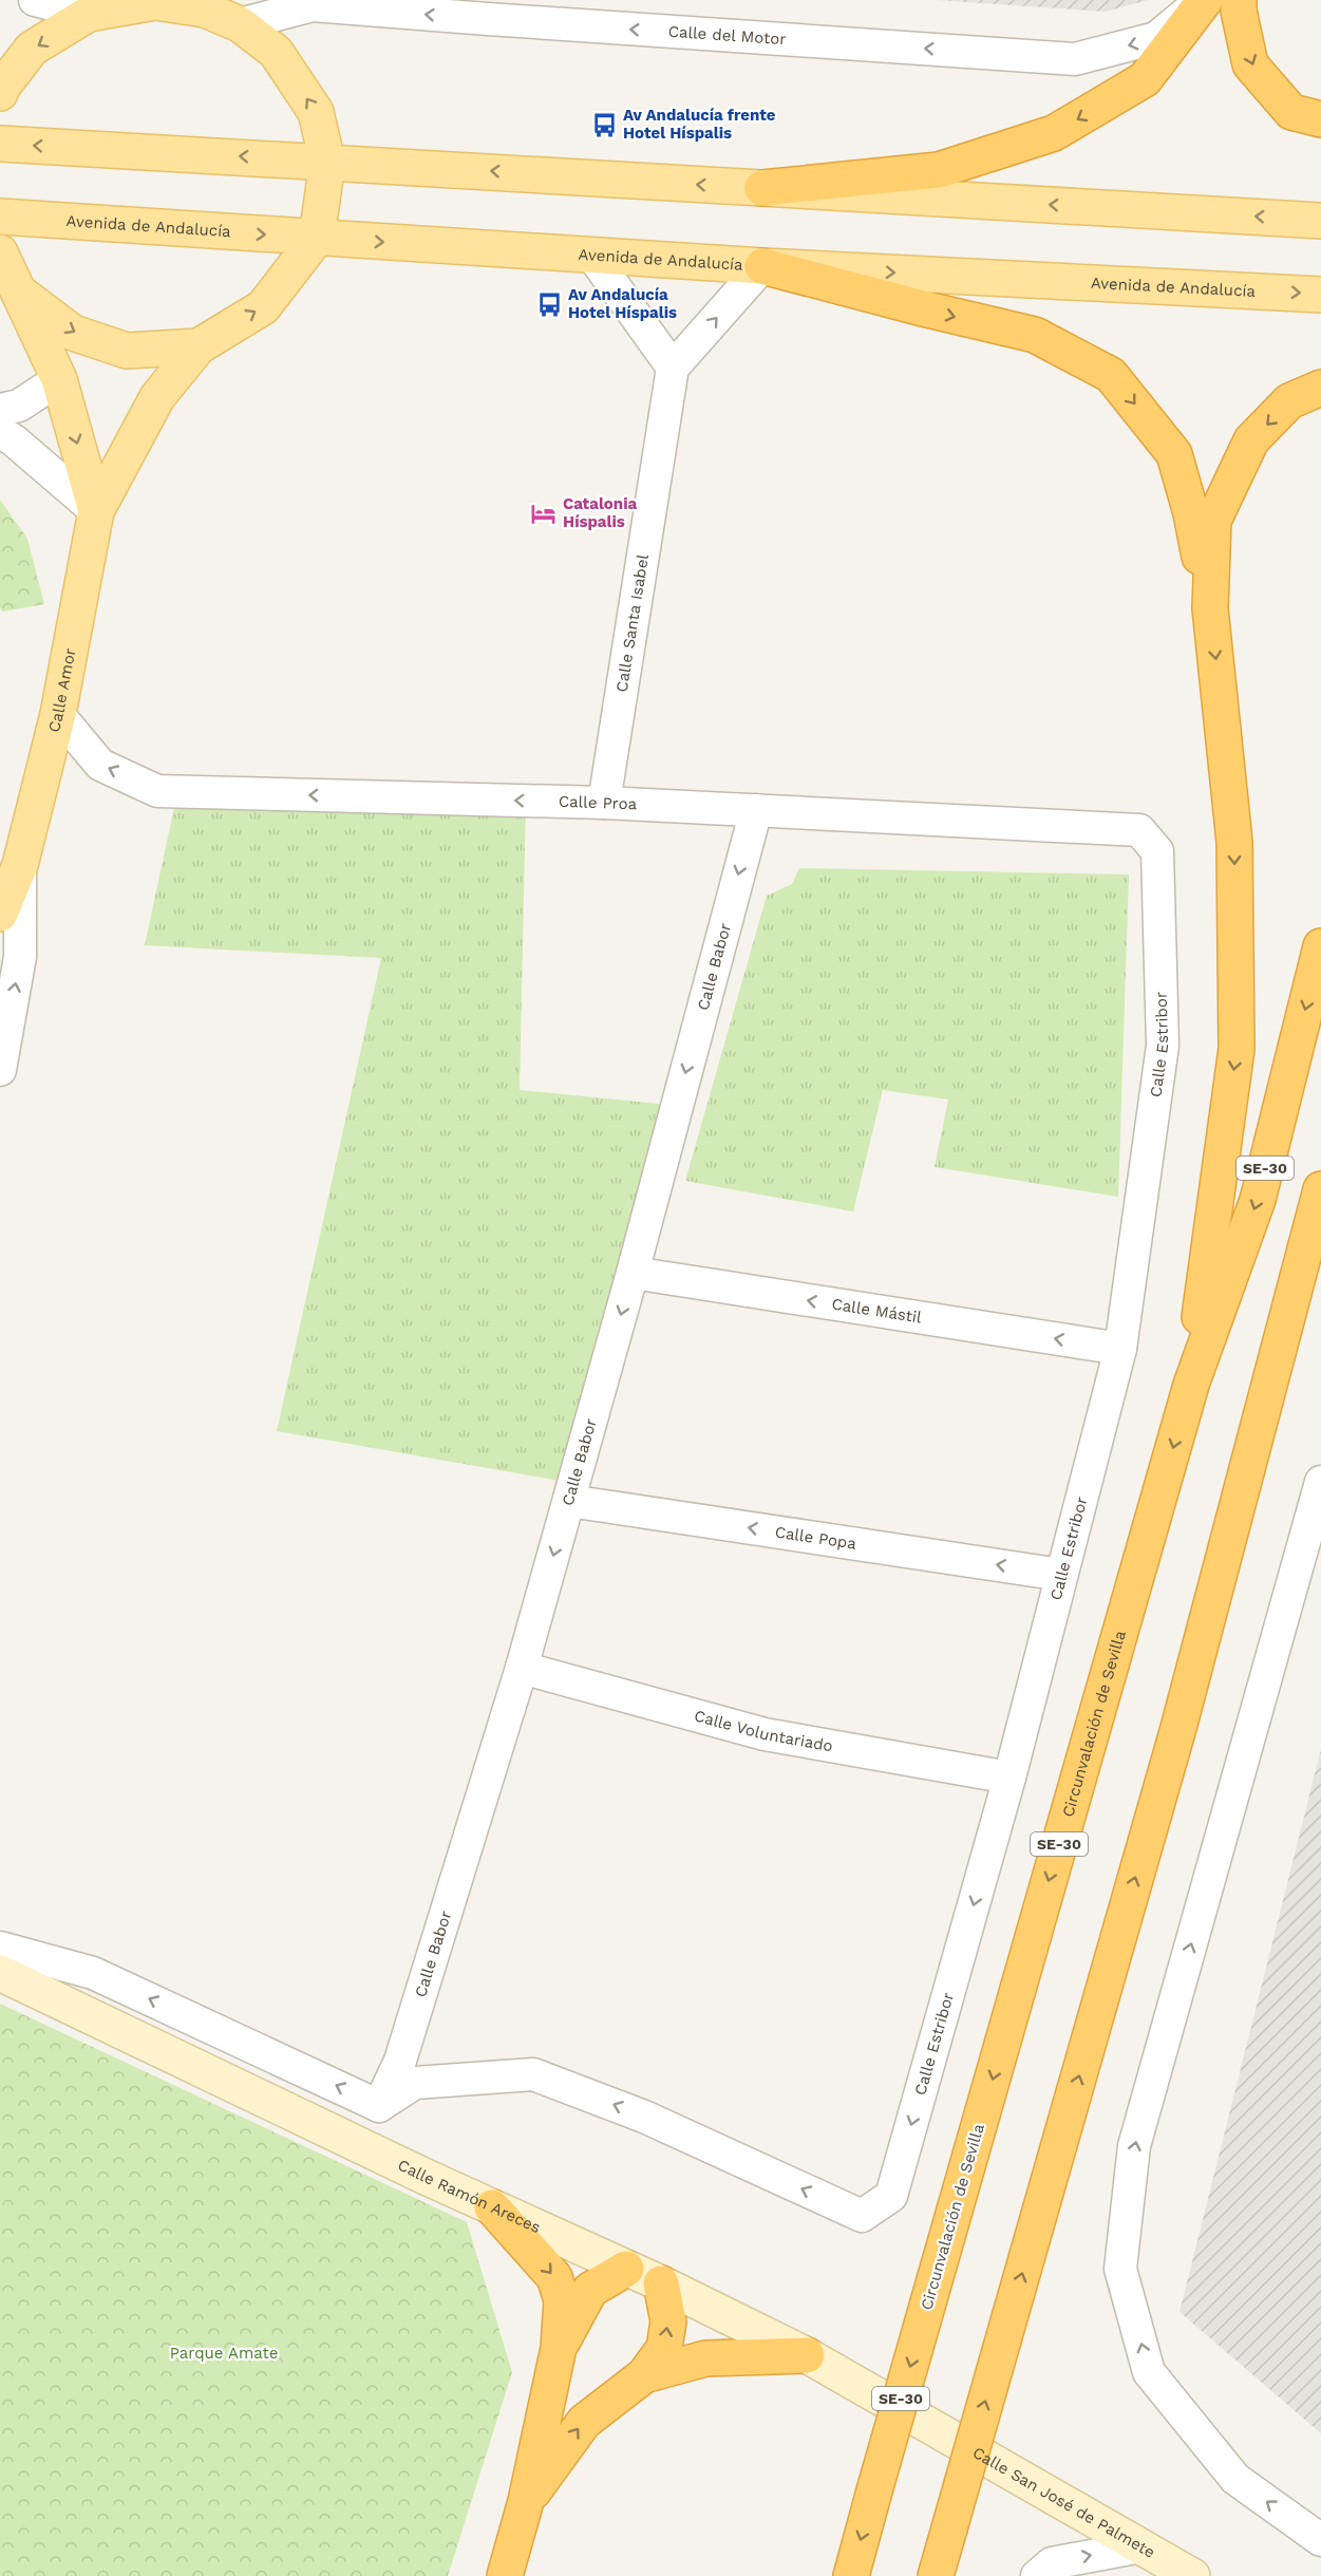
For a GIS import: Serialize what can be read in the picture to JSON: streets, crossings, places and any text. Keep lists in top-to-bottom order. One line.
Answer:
{"streets":{"highway":["SE-30","Circunvalación de Sevilla"],"main road":["Avenida de Andalucía","Calle Amor"],"street":["Calle del Motor","Calle Santa Isabel","Calle Proa","Calle Babor","Calle Estribor","Calle Mástil","Calle Popa","Calle Voluntariado","Calle Ramón Areces","Calle San José de Palmete"]},"crossings":[["Calle Santa Isabel","Calle Proa"],["Calle Amor","Calle Proa"],["Calle Proa","Calle Babor"],["Calle Proa","Calle Estribor"],["Calle Babor","Calle Estribor"],["Calle Babor","Calle Mástil"],["Calle Babor","Calle Popa"],["Calle Babor","Calle Voluntariado"],["Calle Estribor","Calle Mástil"],["Calle Estribor","Calle Popa"],["Calle Estribor","Calle Voluntariado"],["Calle Ramón Areces","Calle San José de Palmete"]],"one_way":["Calle del Motor","Calle Proa","Calle Babor","Calle Mástil","Calle Popa"],"parks":["Parque Amate"],"places":{"bus stop":["Av Andalucía frente Hotel Híspalis","Av Andalucía Hotel Híspalis"],"hotel":["Catalonia Híspalis"]}}
